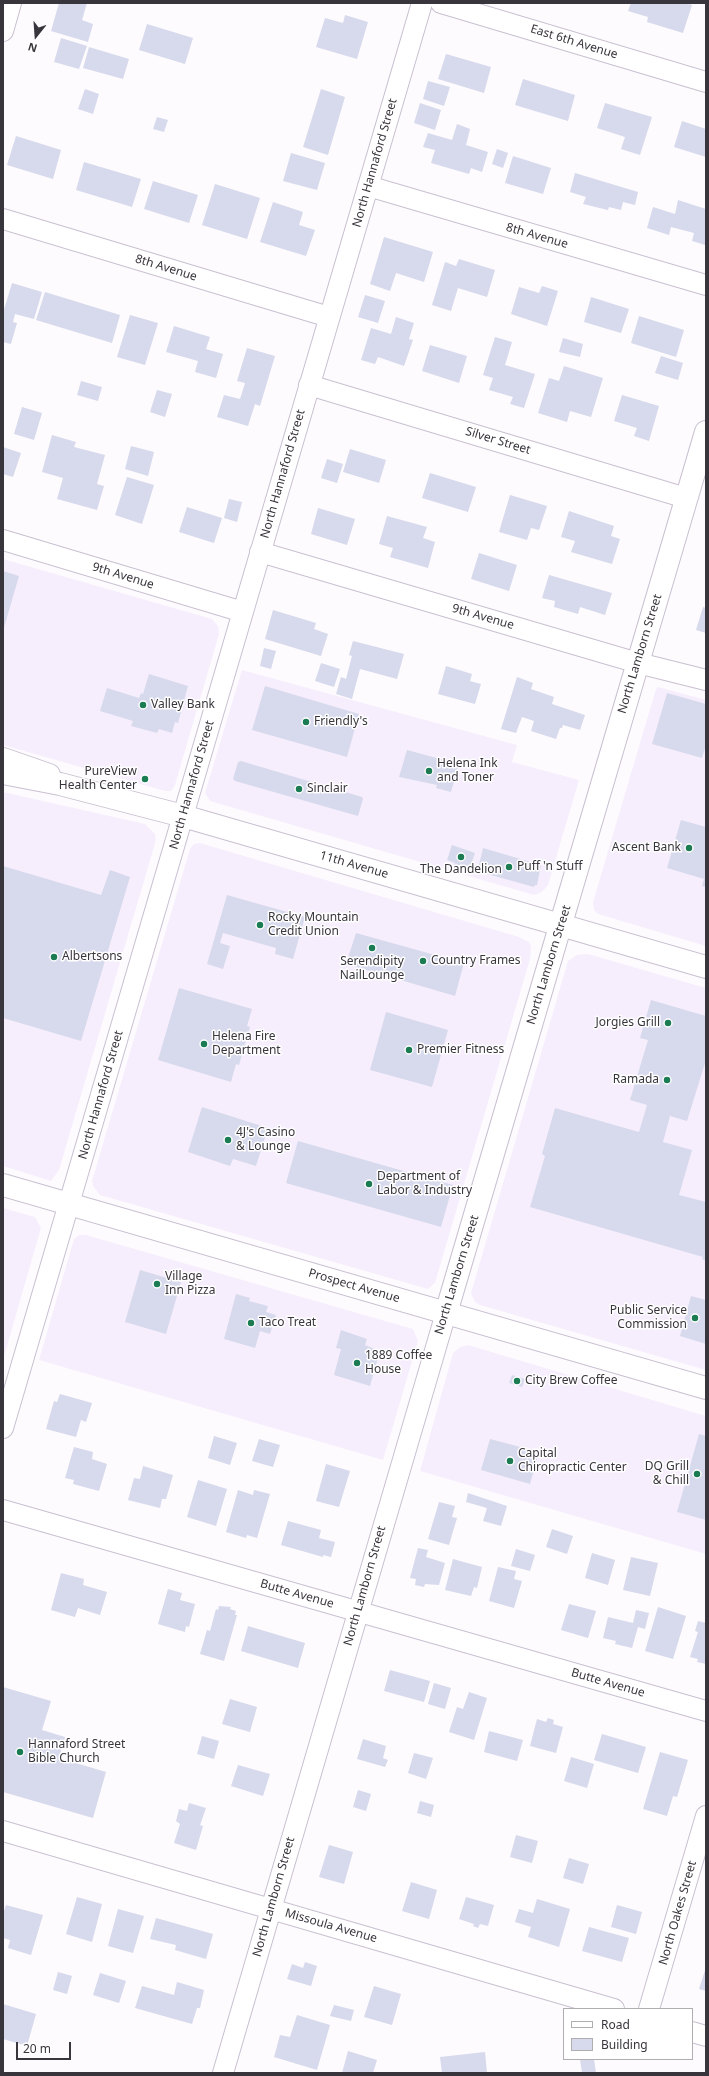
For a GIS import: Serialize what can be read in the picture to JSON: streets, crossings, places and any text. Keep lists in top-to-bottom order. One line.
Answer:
{"streets":{"main road":["North Lamborn Street","11th Avenue","Prospect Avenue"],"street":["East 6th Avenue","North Hannaford Street","8th Avenue","Silver Street","9th Avenue","Butte Avenue","North Oakes Street","Missoula Avenue"]},"crossings":[["North Hannaford Street","8th Avenue"],["North Hannaford Street","Silver Street"],["North Hannaford Street","9th Avenue"],["North Hannaford Street","11th Avenue"],["North Hannaford Street","Prospect Avenue"],["Silver Street","North Lamborn Street"],["9th Avenue","North Lamborn Street"],["North Lamborn Street","11th Avenue"],["North Lamborn Street","Prospect Avenue"],["North Lamborn Street","Butte Avenue"],["North Lamborn Street","Missoula Avenue"]],"places":["Valley Bank","Friendly's","Helena Ink and Toner","PureView Health Center","Sinclair","Ascent Bank","The Dandelion","Puff 'n Stuff","Rocky Mountain Credit Union","Serendipity NailLounge","Albertsons","Country Frames","Jorgies Grill","Helena Fire Department","Premier Fitness","Ramada","4J's Casino & Lounge","Department of Labor & Industry","Village Inn Pizza","Public Service Commission","Taco Treat","1889 Coffee House","City Brew Coffee","Capital Chiropractic Center","DQ Grill & Chill","Hannaford Street Bible Church"],"legend":["Road","Building"],"scale_bar":"20 m","north":"bottom"}
